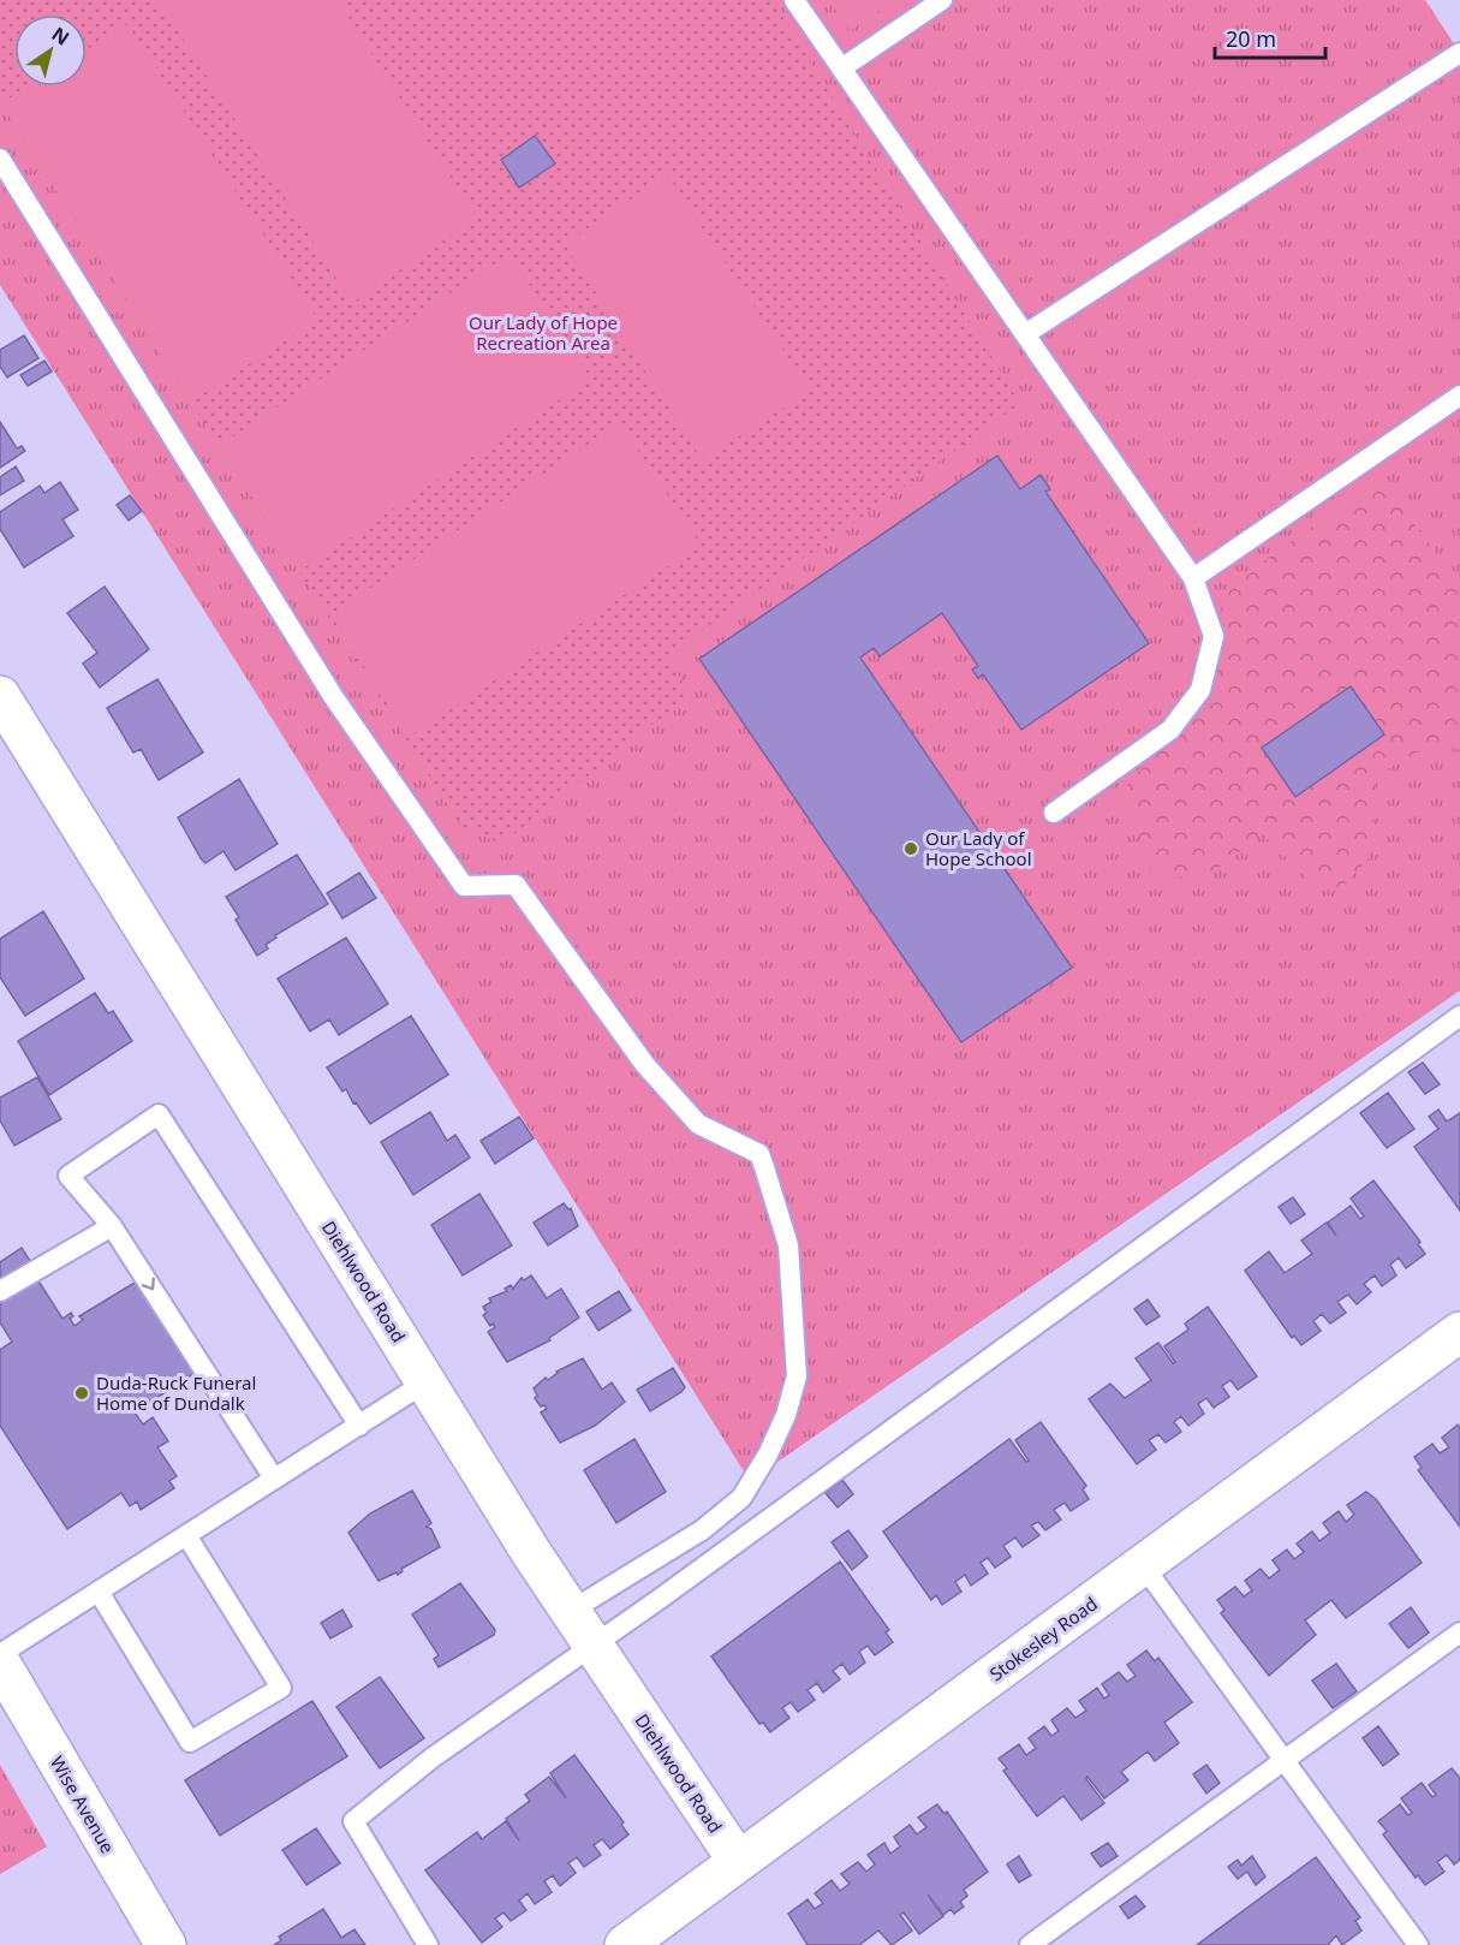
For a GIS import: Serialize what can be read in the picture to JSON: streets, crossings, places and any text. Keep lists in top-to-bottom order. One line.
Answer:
{"streets":{"street":["Diehlwood Road","Stokesley Road","Wise Avenue"]},"crossings":[["Diehlwood Road","Stokesley Road"]],"parks":["Our Lady of Hope Recreation Area"],"places":["Our Lady of Hope School","Duda-Ruck Funeral Home of Dundalk"],"scale_bar":"20 m","north":"top right"}
